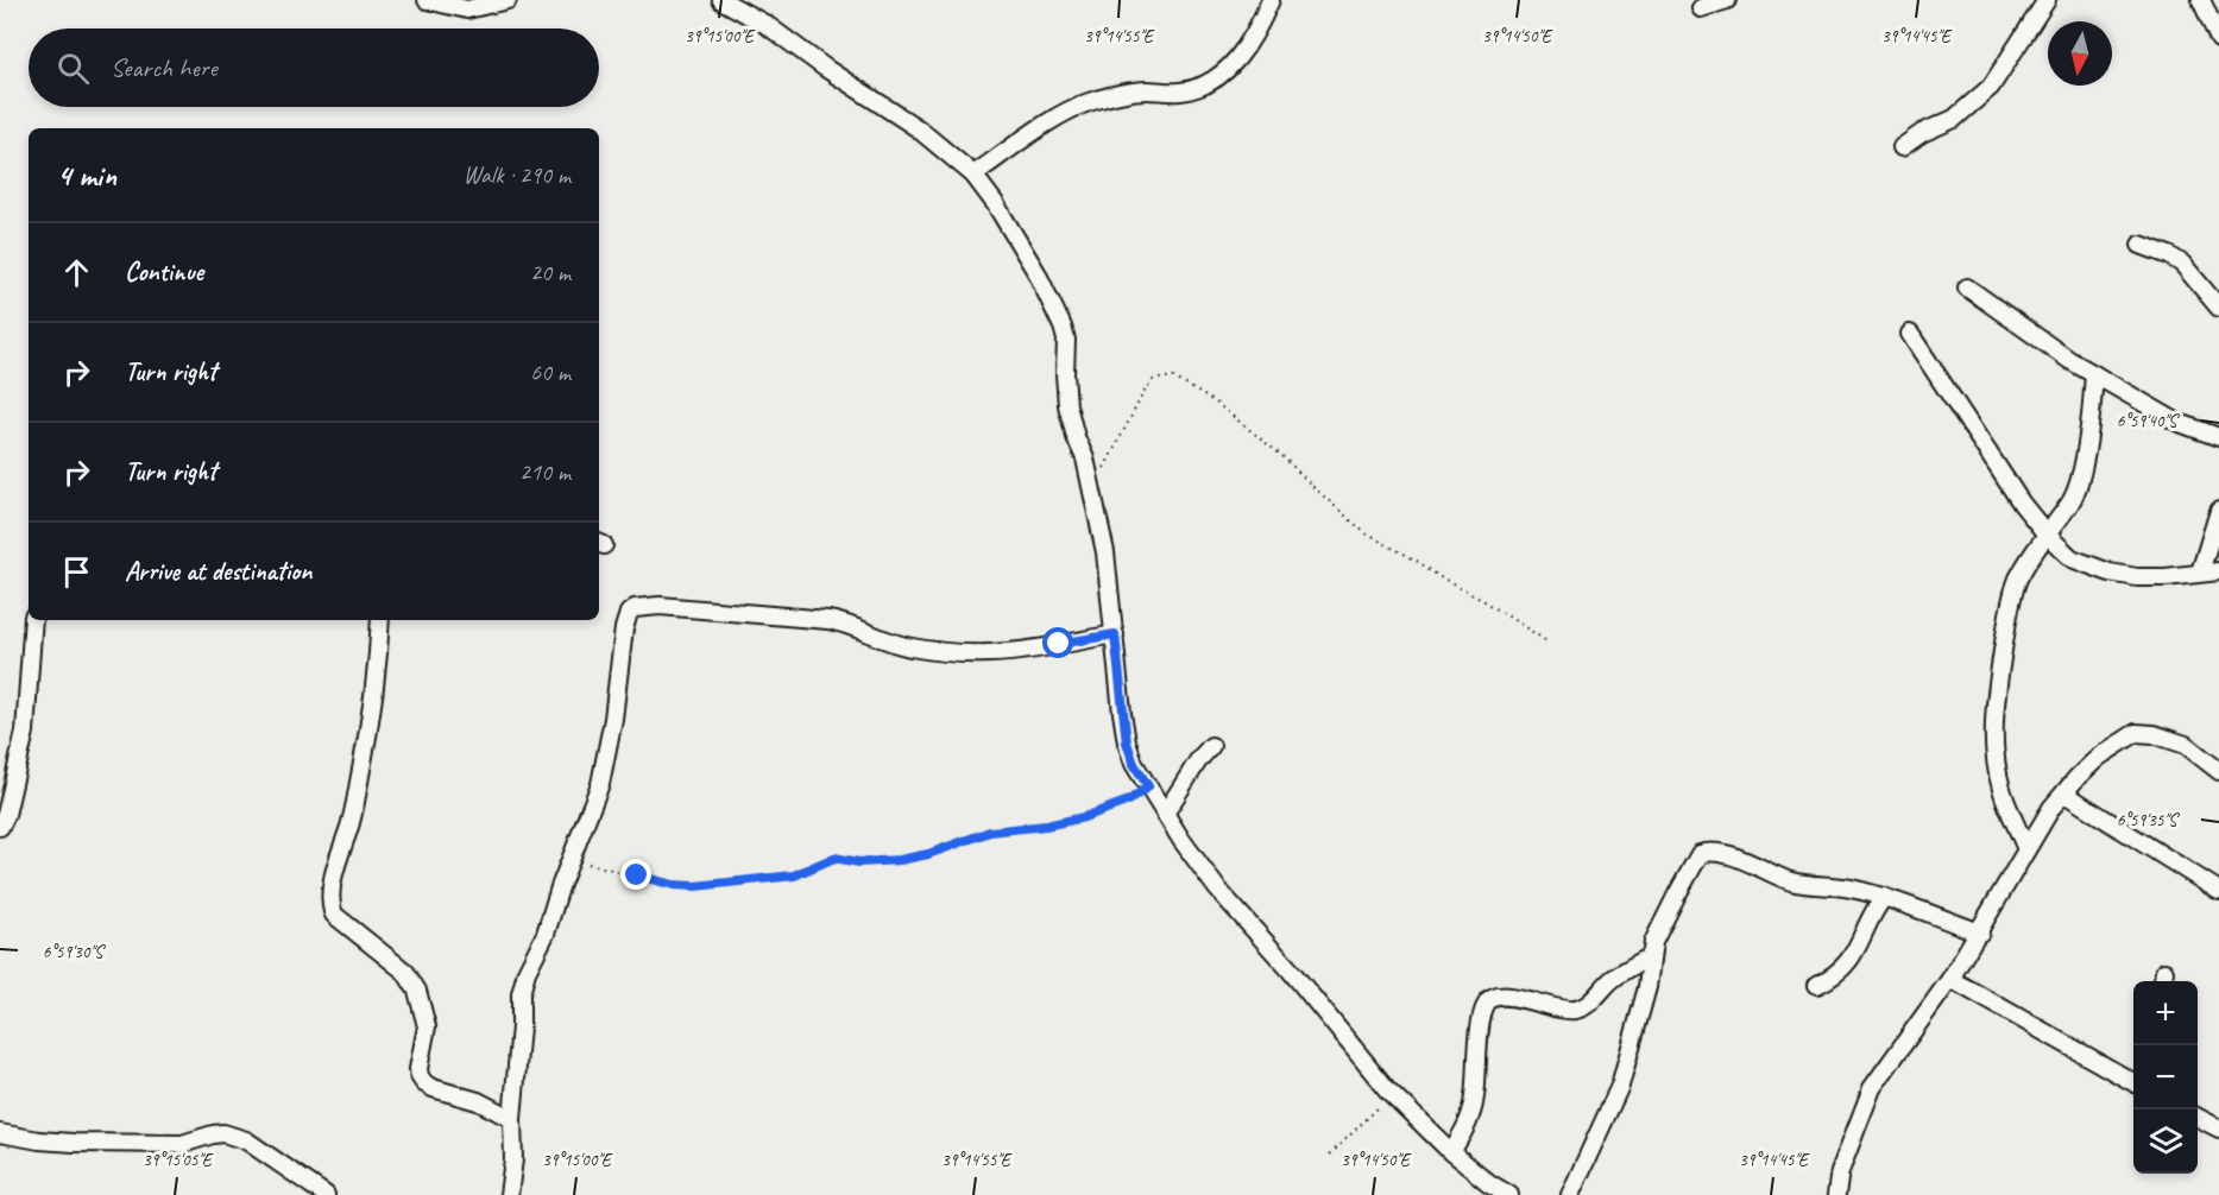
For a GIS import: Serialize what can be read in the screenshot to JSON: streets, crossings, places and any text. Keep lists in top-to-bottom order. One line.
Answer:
{"north":"bottom","page":{"search":"Search here","heading":["4 min","Walk · 290 m"],"list":[["Continue","20 m"],["Turn right","60 m"],["Turn right","210 m"],"Arrive at destination"],"map_buttons":["+","−"]},"coordinates":["39°15'00\"E","39°14'55\"E","39°14'50\"E","39°14'45\"E","6°59'40\"S","6°59'35\"S","6°59'30\"S","39°15'05\"E"]}
